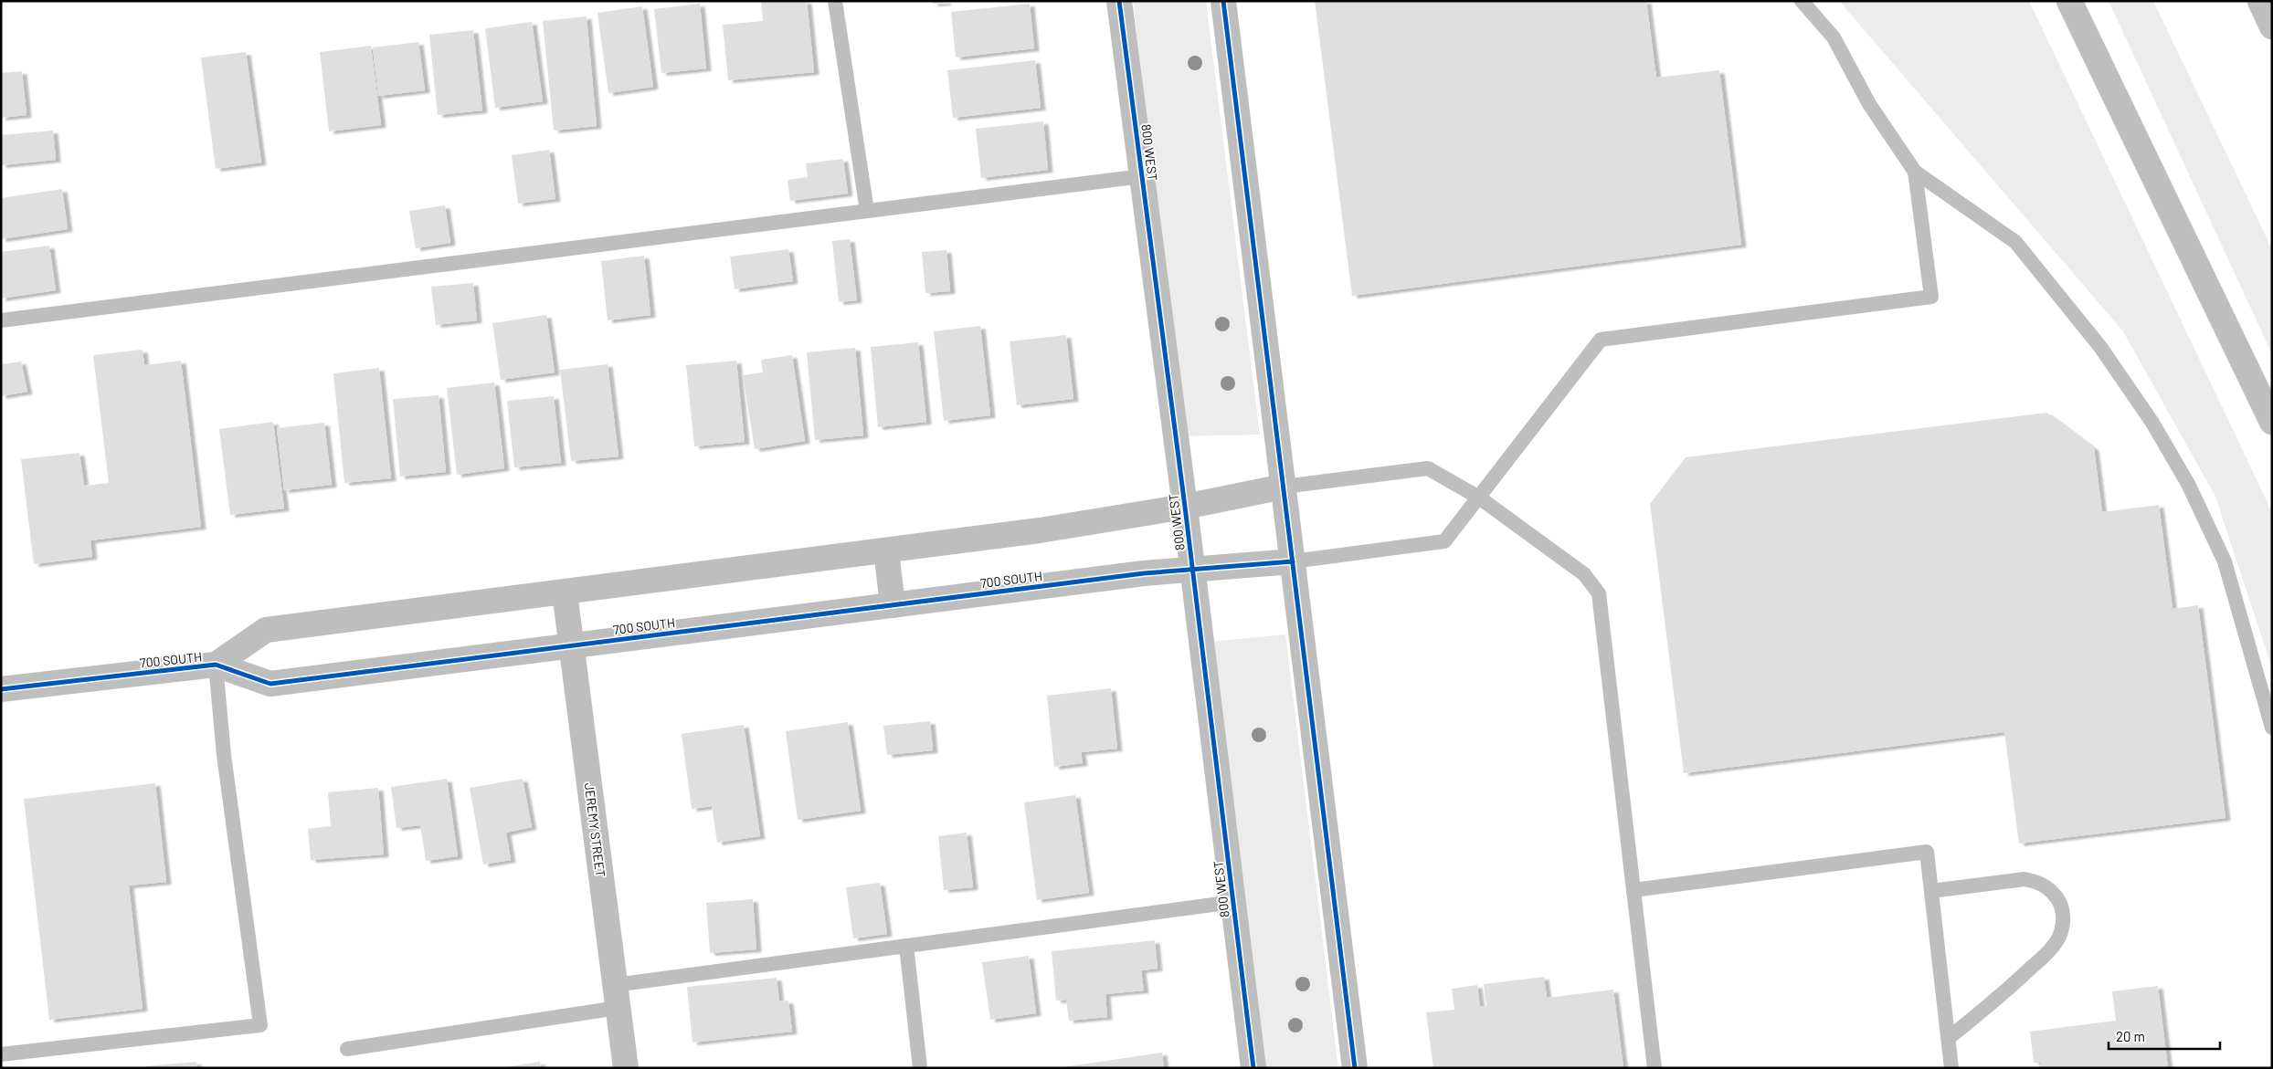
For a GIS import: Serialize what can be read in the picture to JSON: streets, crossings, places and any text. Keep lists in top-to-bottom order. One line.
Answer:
{"streets":{"main road":["800 WEST","700 SOUTH","JEREMY STREET"]},"crossings":[["800 WEST","700 SOUTH"],["700 SOUTH","JEREMY STREET"]],"scale_bar":"20 m"}
